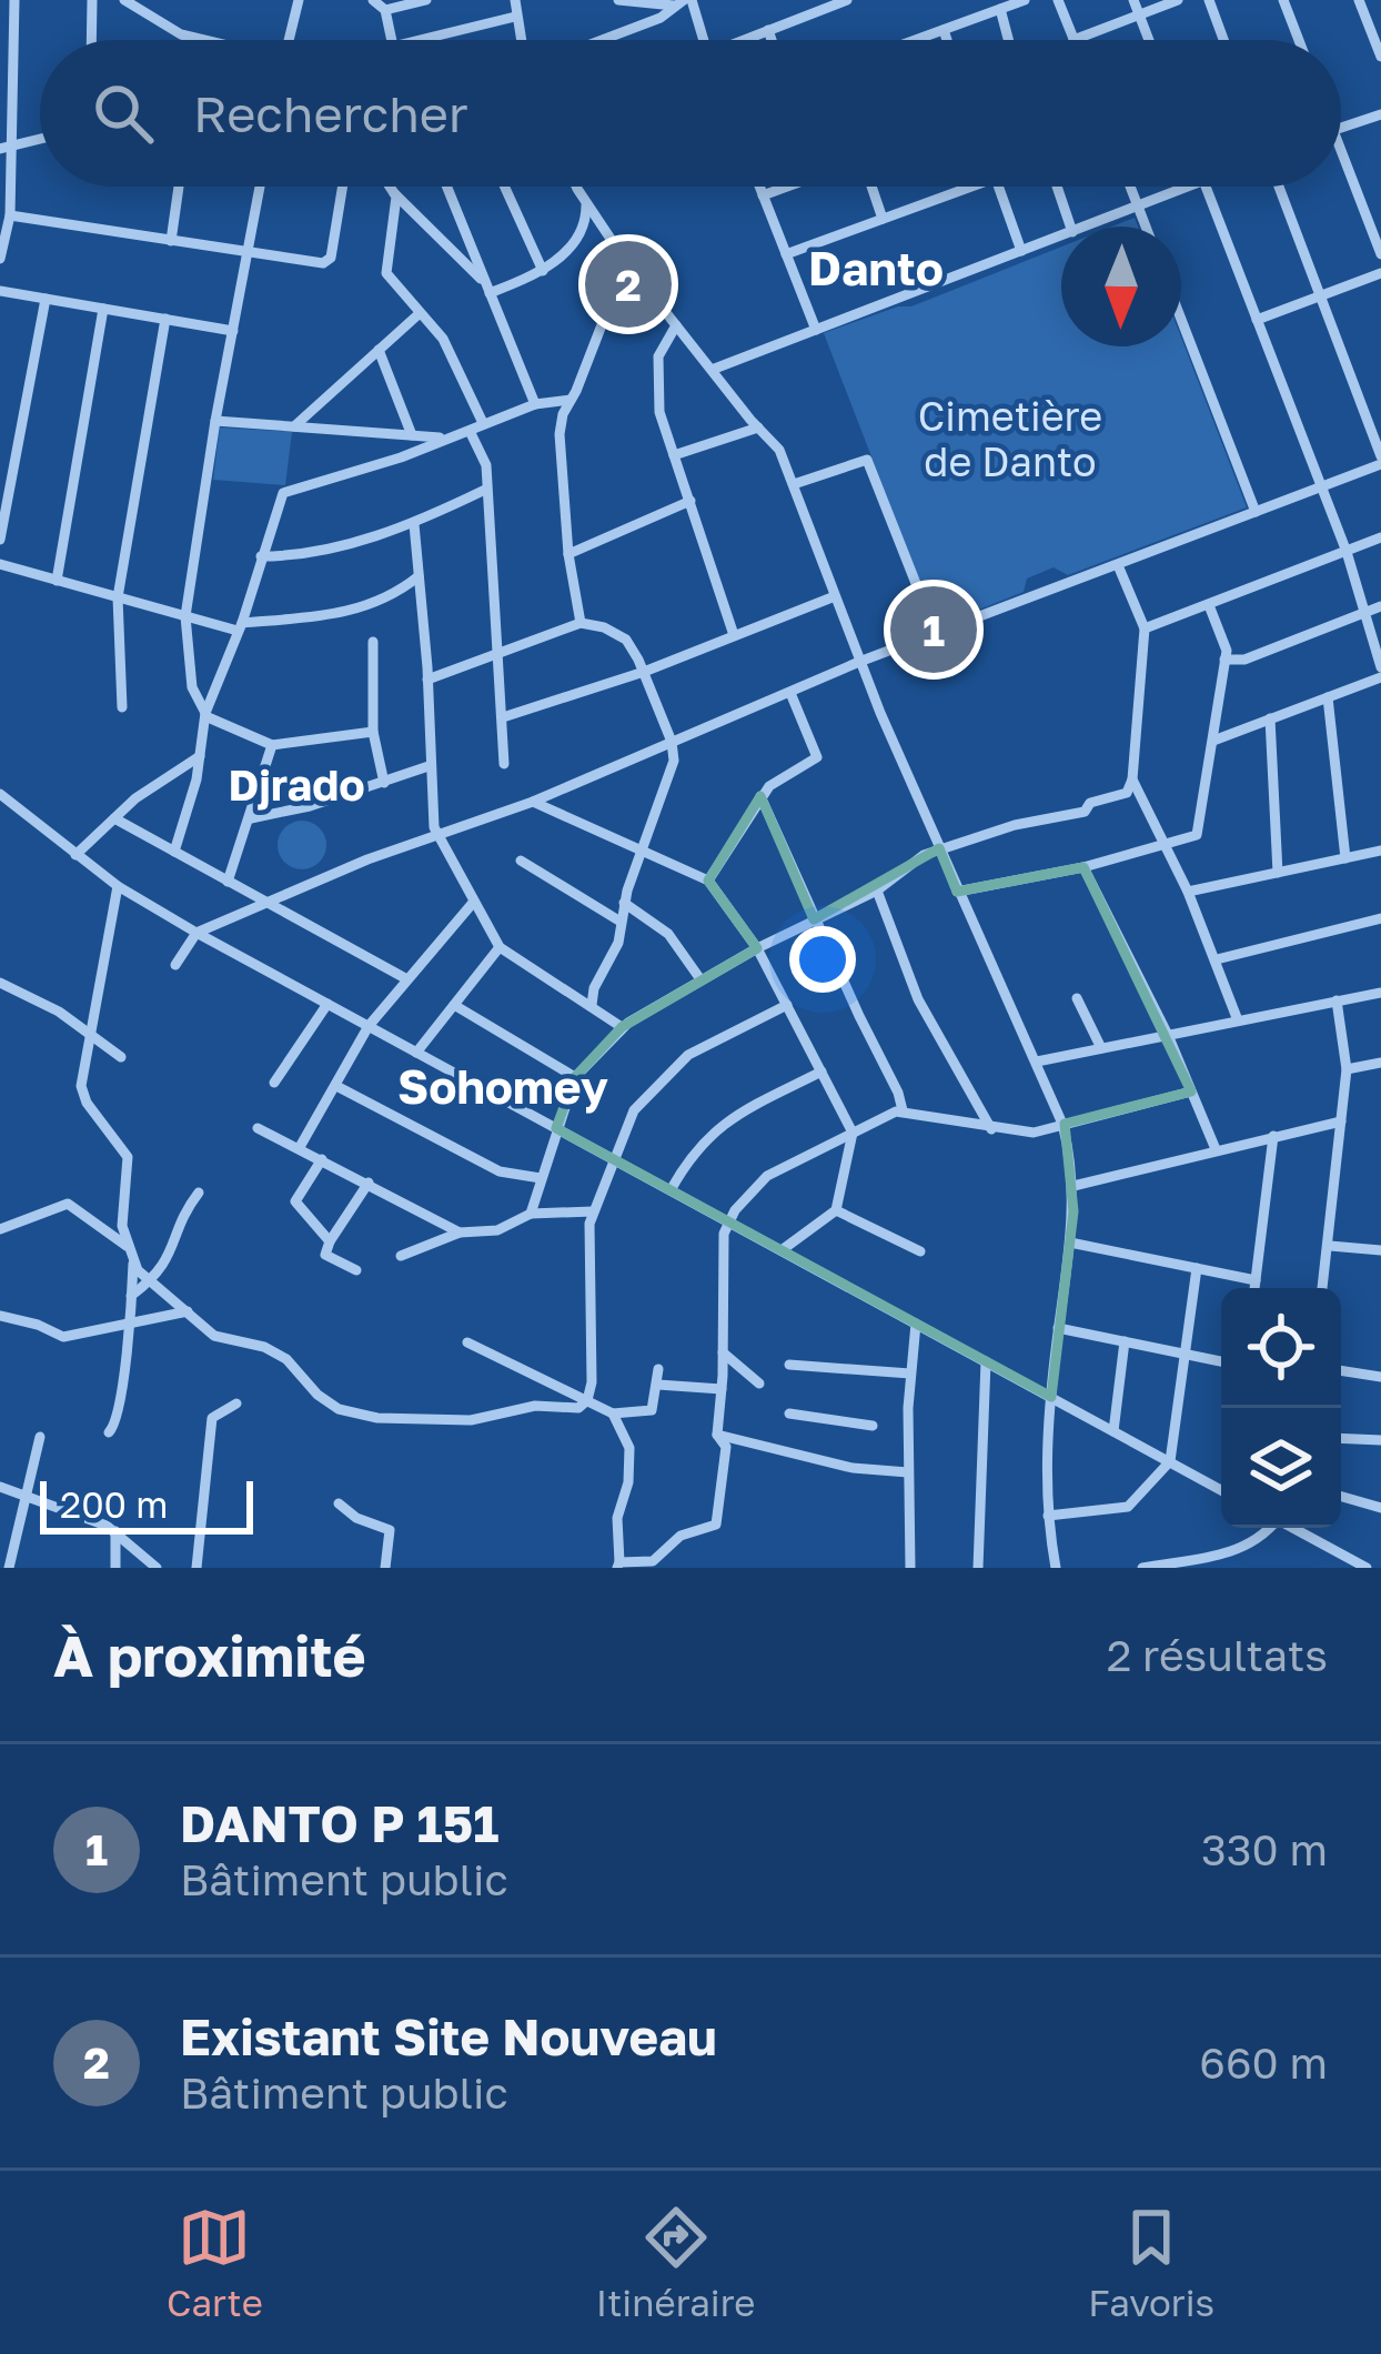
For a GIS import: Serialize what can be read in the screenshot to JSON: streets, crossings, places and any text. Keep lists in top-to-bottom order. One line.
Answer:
{"districts":["Danto","Djrado","Sohomey"],"parks":["Cimetière de Danto"],"scale_bar":"200 m","north":"bottom","page":{"search":"Rechercher","pins":["2","1"],"scale":"200 m","heading":["À proximité","2 résultats"],"list":[{"mark":"1","name":"DANTO P 151","note":"Bâtiment public","value":"330 m"},{"mark":"2","name":"Existant Site Nouveau","note":"Bâtiment public","value":"660 m"}],"nav":["Carte","Itinéraire","Favoris"]}}
